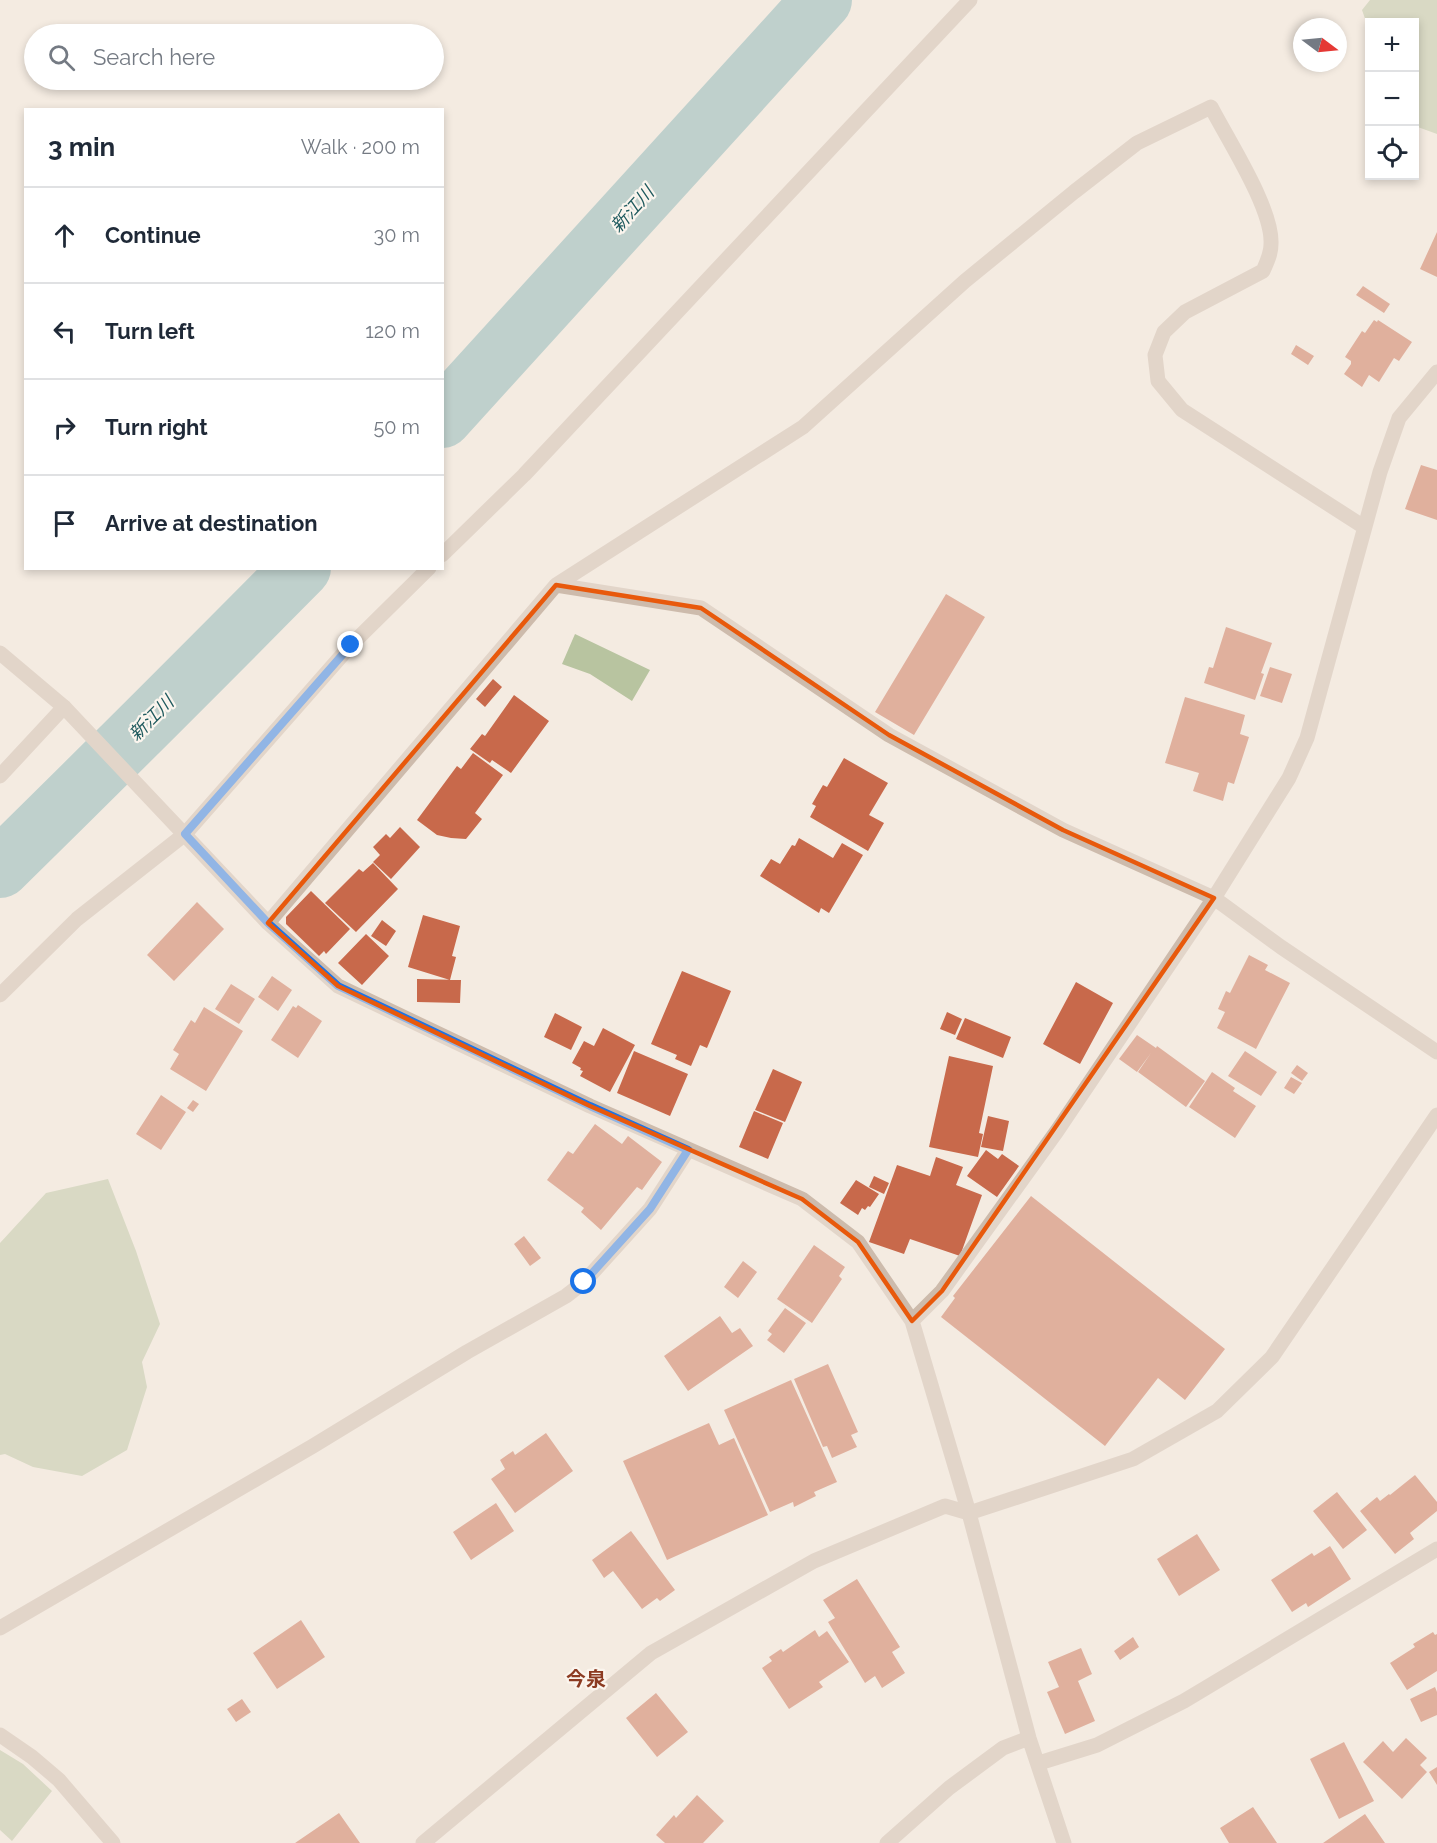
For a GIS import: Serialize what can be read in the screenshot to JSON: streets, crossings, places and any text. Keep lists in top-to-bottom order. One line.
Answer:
{"districts":["今泉"],"water":["新江川"],"north":"right","page":{"map_buttons":["+","−"],"search":"Search here","heading":["3 min","Walk · 200 m"],"list":[["Continue","30 m"],["Turn left","120 m"],["Turn right","50 m"],"Arrive at destination"]}}
